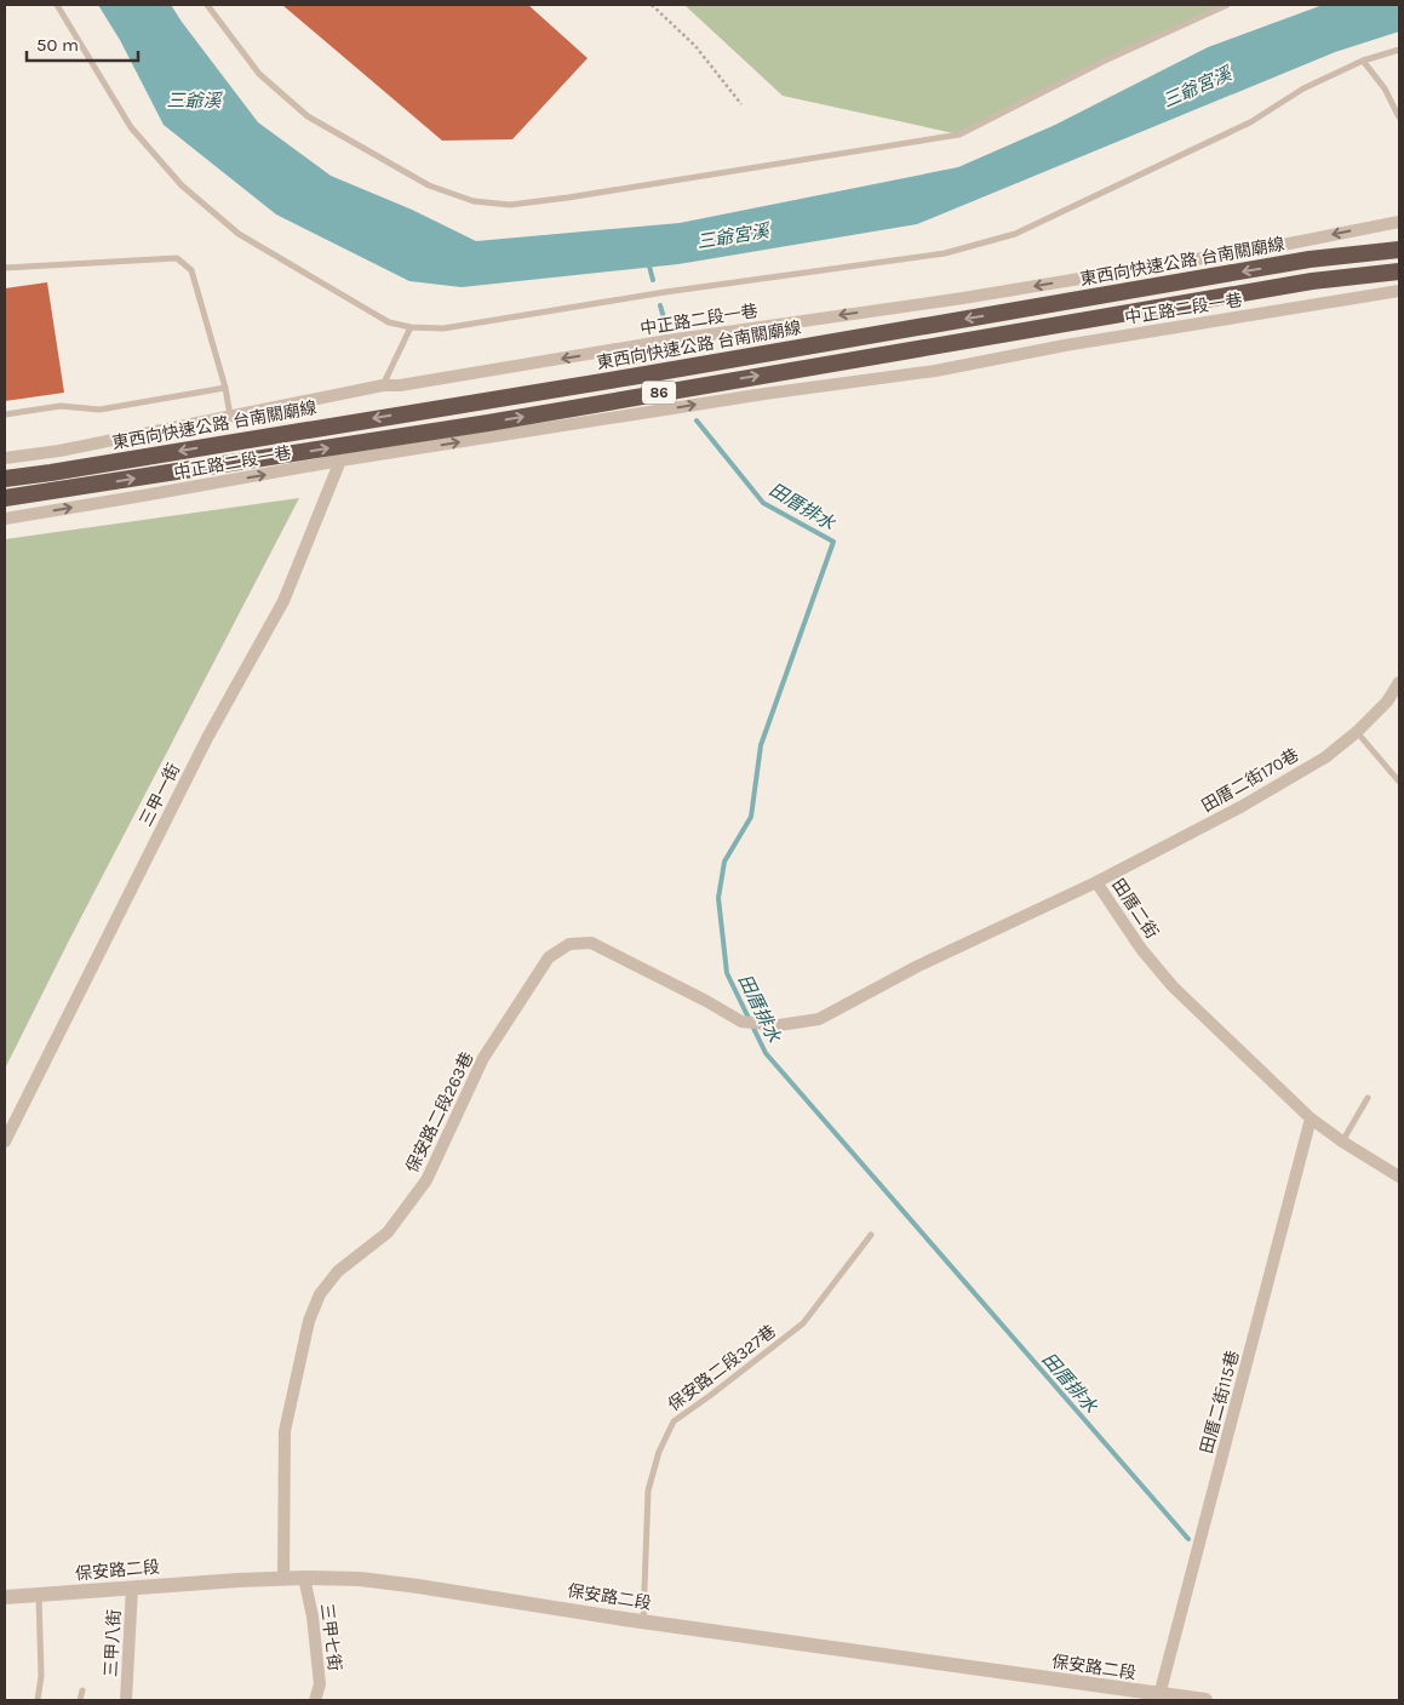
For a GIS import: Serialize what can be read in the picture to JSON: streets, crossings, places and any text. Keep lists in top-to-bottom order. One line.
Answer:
{"streets":{"highway":["東西向快速公路 台南關廟線","86"],"street":["中正路二段一巷","田厝二街170巷","三甲一街","田厝二街","保安路二段263巷","田厝二街115巷","保安路二段","三甲七街","三甲八街"],"lane":["保安路二段327巷"]},"crossings":[["中正路二段一巷","三甲一街"],["田厝二街170巷","田厝二街"],["田厝二街","保安路二段263巷"],["田厝二街","田厝二街115巷"],["保安路二段263巷","保安路二段"],["保安路二段327巷","保安路二段"],["田厝二街115巷","保安路二段"],["保安路二段","三甲七街"],["保安路二段","三甲八街"]],"water":["三爺宮溪","三爺溪","田厝排水"],"scale_bar":"50 m"}
